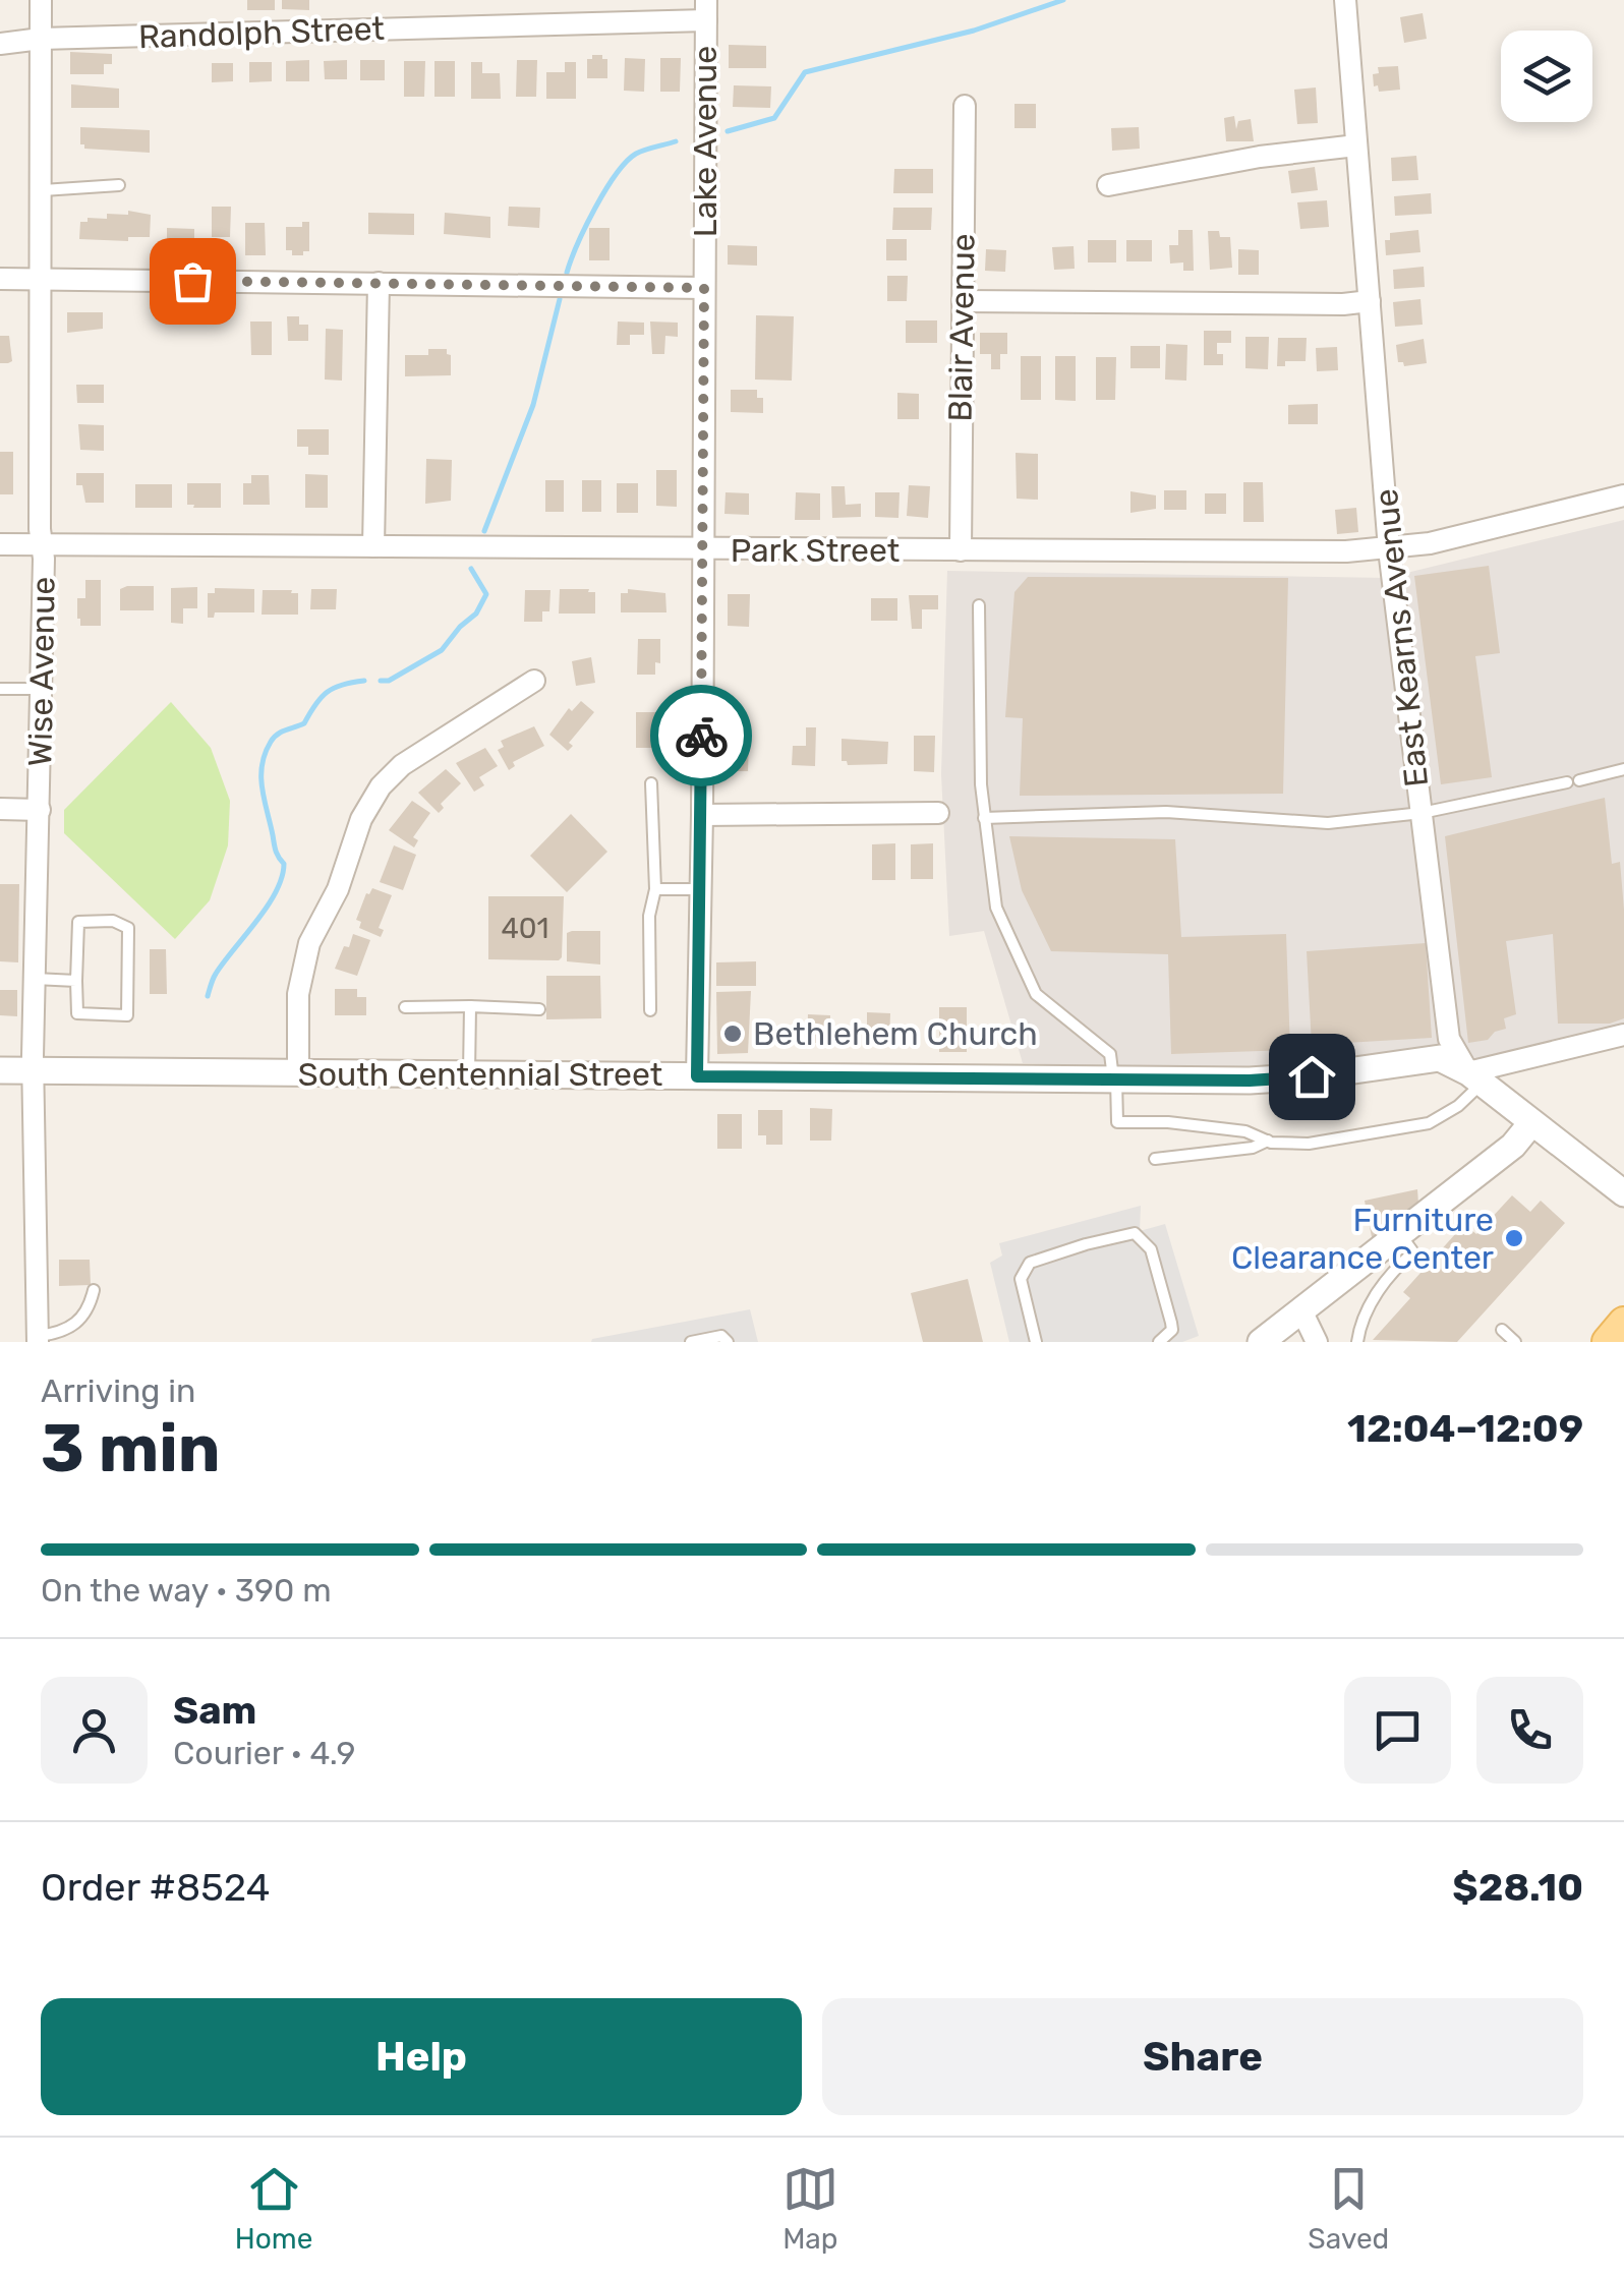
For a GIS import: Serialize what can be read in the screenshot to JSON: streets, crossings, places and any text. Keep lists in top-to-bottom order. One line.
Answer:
{"streets":{"street":["Randolph Street","Lake Avenue","Blair Avenue","Park Street","East Kearns Avenue","Wise Avenue","South Centennial Street"]},"crossings":[["Randolph Street","Lake Avenue"],["Randolph Street","Wise Avenue"],["Lake Avenue","Park Street"],["Lake Avenue","South Centennial Street"],["Blair Avenue","Park Street"],["Park Street","East Kearns Avenue"],["Park Street","Wise Avenue"],["East Kearns Avenue","South Centennial Street"],["Wise Avenue","South Centennial Street"]],"places":["Bethlehem Church","Furniture Clearance Center"],"house_numbers":["401"],"page":{"heading":["3 min","Arriving in","12:04–12:09"],"panel":["Sam","Courier · 4.9","Order #8524","$28.10"],"bar":"On the way · 390 m","buttons":["Help","Share"],"tabs":["Home","Map","Saved"]}}
